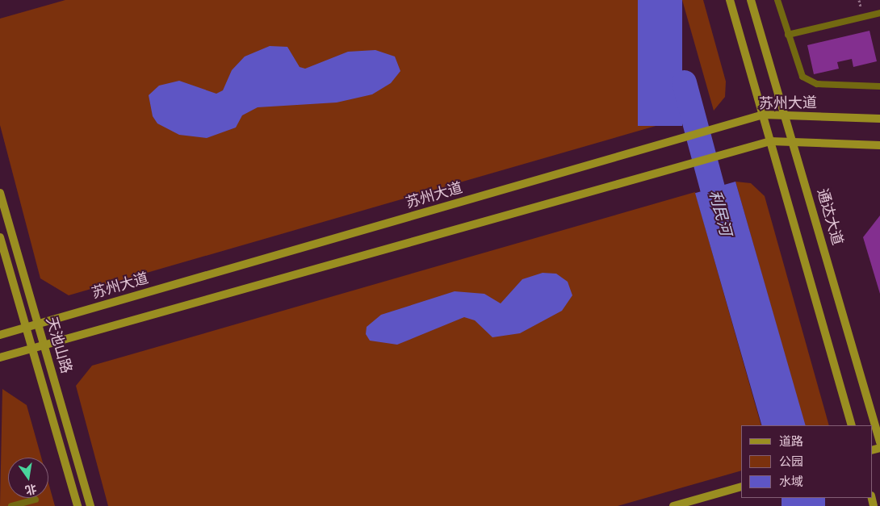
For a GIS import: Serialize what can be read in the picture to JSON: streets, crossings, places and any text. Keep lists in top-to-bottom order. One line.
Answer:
{"streets":{"street":["苏州大道","通达大道","天池山路"]},"crossings":[["苏州大道","通达大道"],["苏州大道","天池山路"]],"water":["利民河"],"legend":["道路","公园","水域"],"north":"bottom"}
